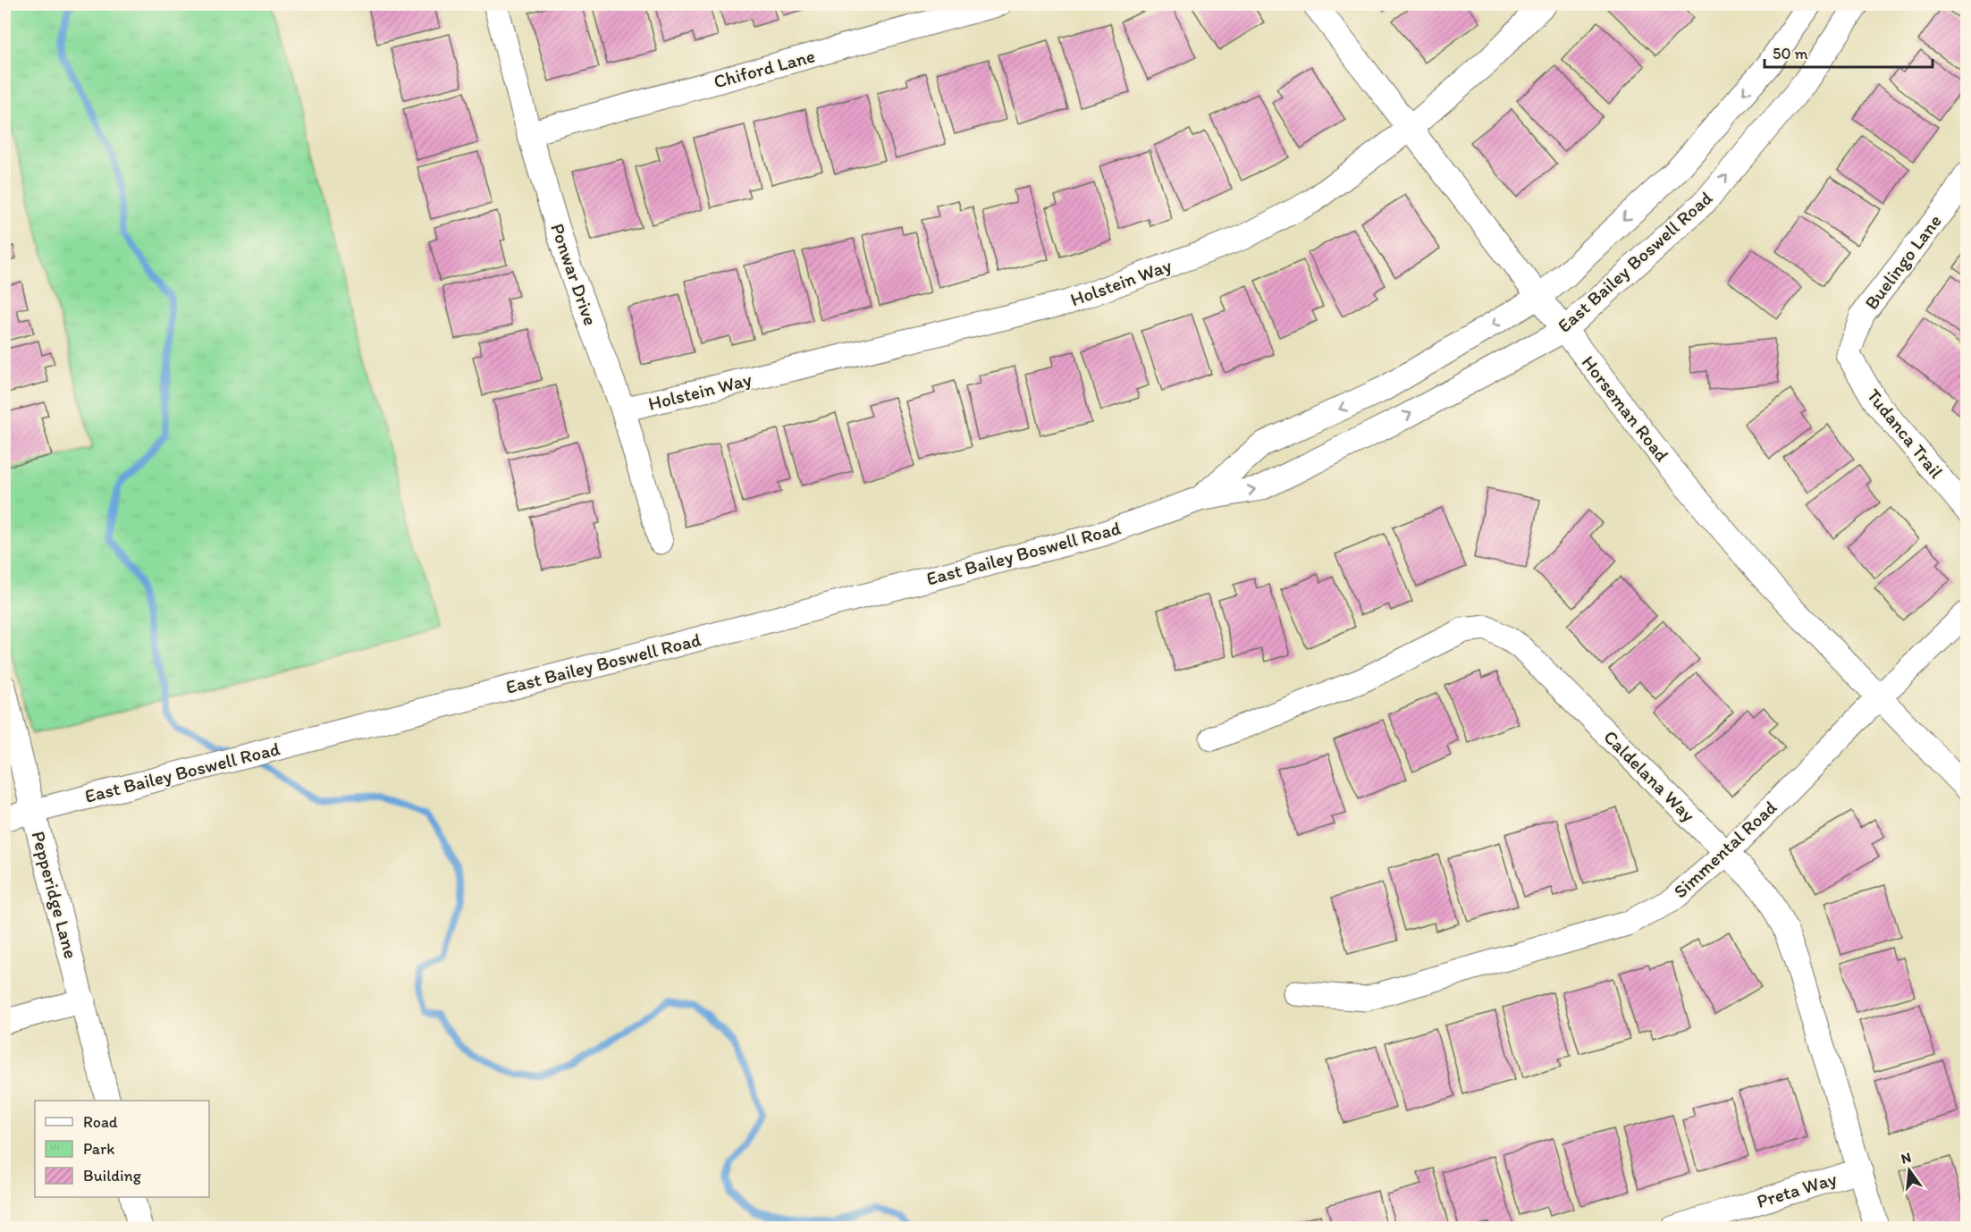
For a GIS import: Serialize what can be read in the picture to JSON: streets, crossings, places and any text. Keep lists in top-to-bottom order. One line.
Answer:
{"streets":{"street":["Chiford Lane","East Bailey Boswell Road","Buelingo Lane","Ponwar Drive","Holstein Way","Horseman Road","Tudanca Trail","Caldelana Way","Simmental Road","Pepperidge Lane","Preta Way"]},"crossings":[["Chiford Lane","Ponwar Drive"],["East Bailey Boswell Road","Horseman Road"],["East Bailey Boswell Road","Pepperidge Lane"],["Buelingo Lane","Tudanca Trail"],["Ponwar Drive","Holstein Way"],["Holstein Way","Horseman Road"],["Horseman Road","Simmental Road"],["Caldelana Way","Simmental Road"],["Caldelana Way","Preta Way"]],"legend":["Road","Park","Building"],"scale_bar":"50 m","north":"top"}
